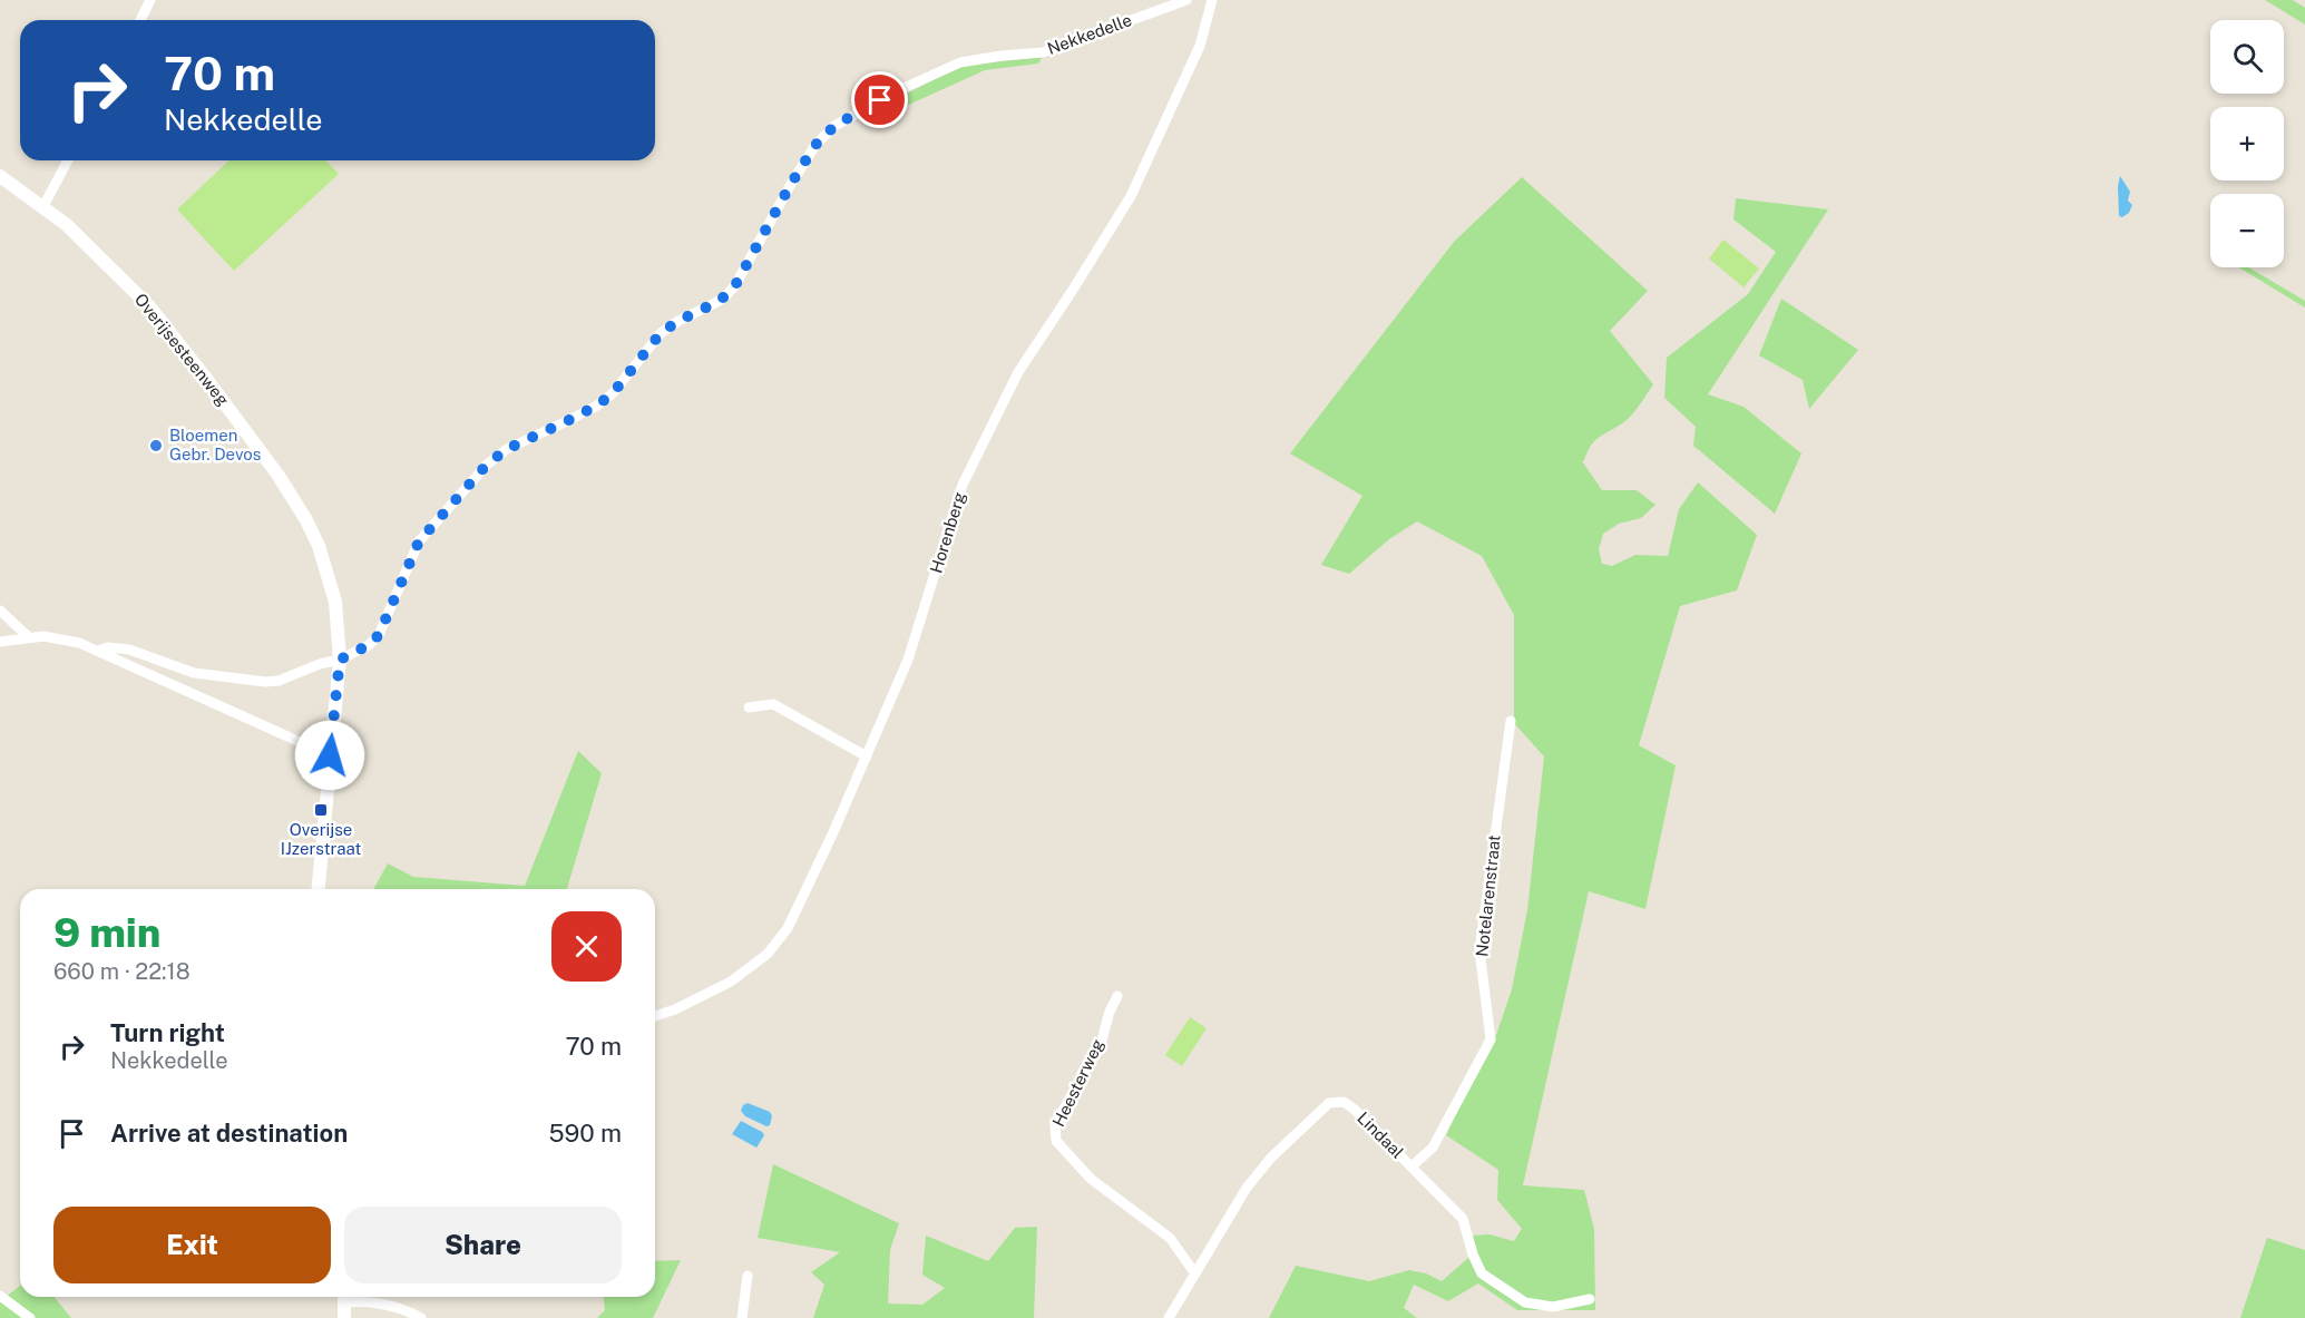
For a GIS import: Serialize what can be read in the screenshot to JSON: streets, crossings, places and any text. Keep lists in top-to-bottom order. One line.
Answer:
{"streets":{"street":["Nekkedelle","Overijsesteenweg","Horenberg","Notelarenstraat","Heesterweg","Lindaal"]},"crossings":[["Nekkedelle","Overijsesteenweg"],["Notelarenstraat","Lindaal"],["Heesterweg","Lindaal"]],"places":{"other":["Bloemen Gebr. Devos"],"transit":["Overijse IJzerstraat"]},"page":{"map_buttons":["+","−"],"turn":["70 m","Nekkedelle"],"heading":["9 min","660 m · 22:18"],"list":[{"name":"Turn right","note":"Nekkedelle","value":"70 m"},{"name":"Arrive at destination","value":"590 m"}],"buttons":["Exit","Share"]}}
